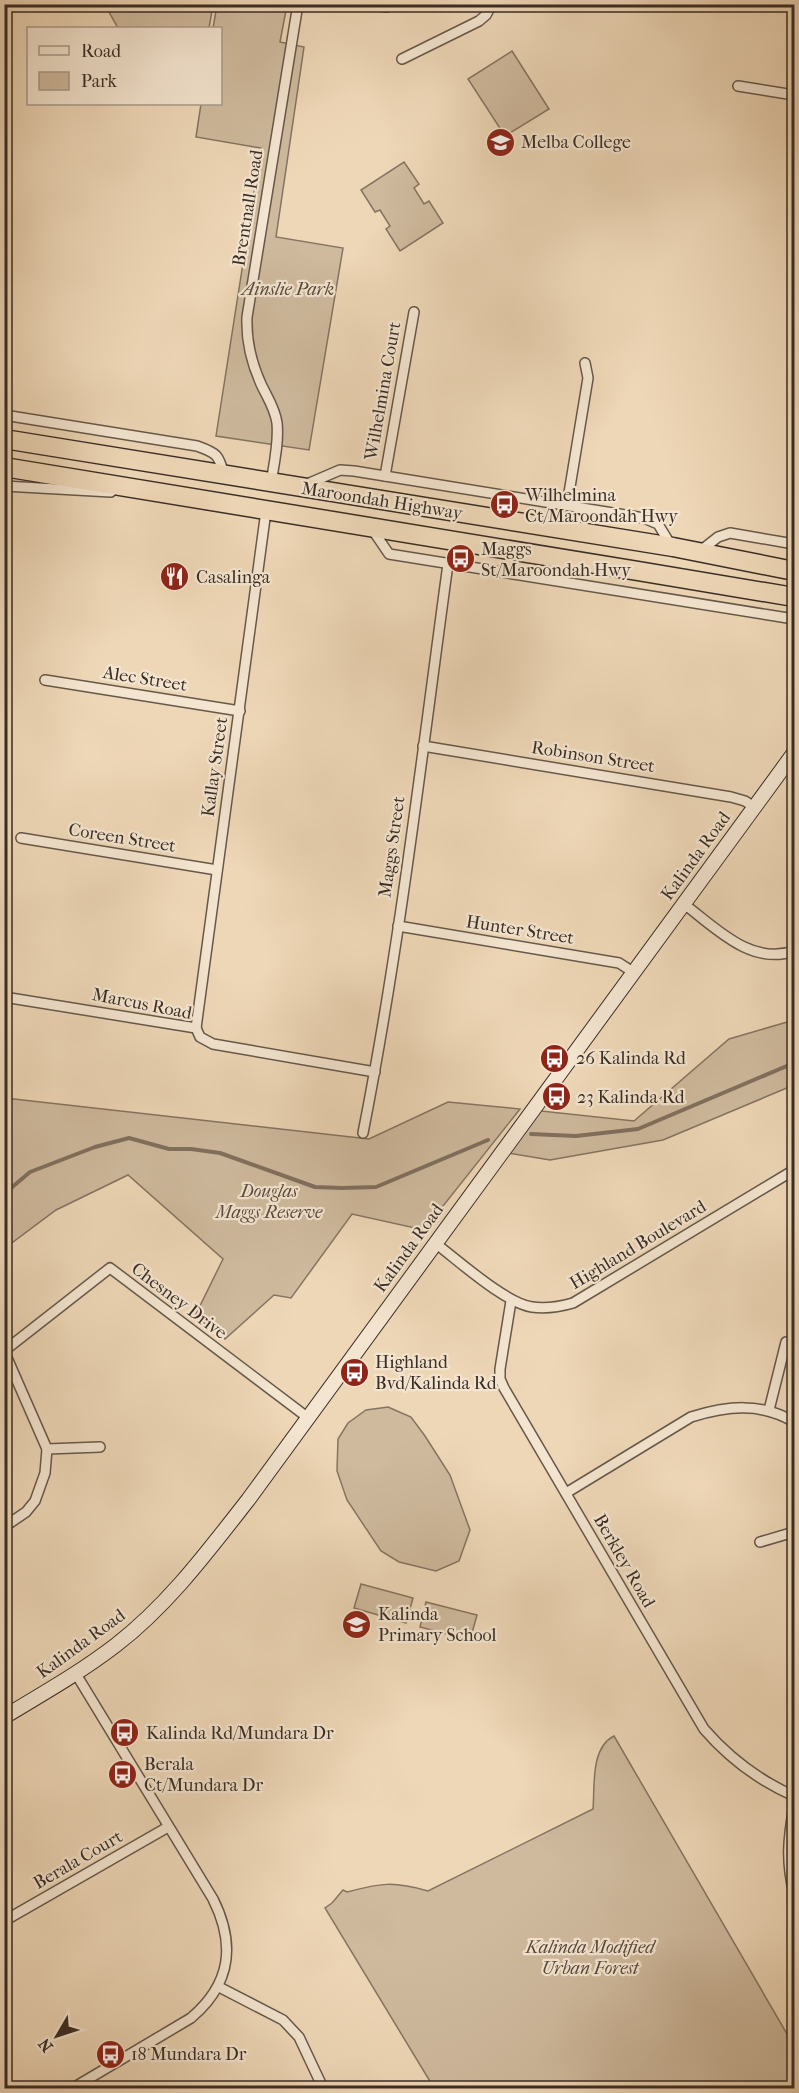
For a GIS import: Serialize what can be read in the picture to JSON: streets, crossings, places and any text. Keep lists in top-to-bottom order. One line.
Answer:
{"streets":{"highway":["Maroondah Highway"],"street":["Brentnall Road","Wilhelmina Court","Alec Street","Robinson Street","Kallay Street","Coreen Street","Maggs Street","Kalinda Road","Hunter Street","Marcus Road","Highland Boulevard","Chesney Drive","Berkley Road","Berala Court"]},"crossings":[["Brentnall Road","Maroondah Highway"],["Maroondah Highway","Kallay Street"],["Alec Street","Kallay Street"],["Robinson Street","Maggs Street"],["Robinson Street","Kalinda Road"],["Kallay Street","Coreen Street"],["Kallay Street","Marcus Road"],["Maggs Street","Hunter Street"],["Maggs Street","Marcus Road"],["Kalinda Road","Hunter Street"],["Kalinda Road","Highland Boulevard"],["Kalinda Road","Chesney Drive"],["Highland Boulevard","Berkley Road"]],"parks":["Ainslie Park","Douglas Maggs Reserve","Kalinda Modified Urban Forest"],"places":{"school or university":["Melba College","Kalinda Primary School"],"bus stop":["Wilhelmina Ct/Maroondah Hwy","Maggs St/Maroondah Hwy","26 Kalinda Rd","23 Kalinda Rd","Highland Bvd/Kalinda Rd","Kalinda Rd/Mundara Dr","Berala Ct/Mundara Dr","18 Mundara Dr"],"restaurant":["Casalinga"]},"legend":["Road","Park"],"north":"bottom left"}
